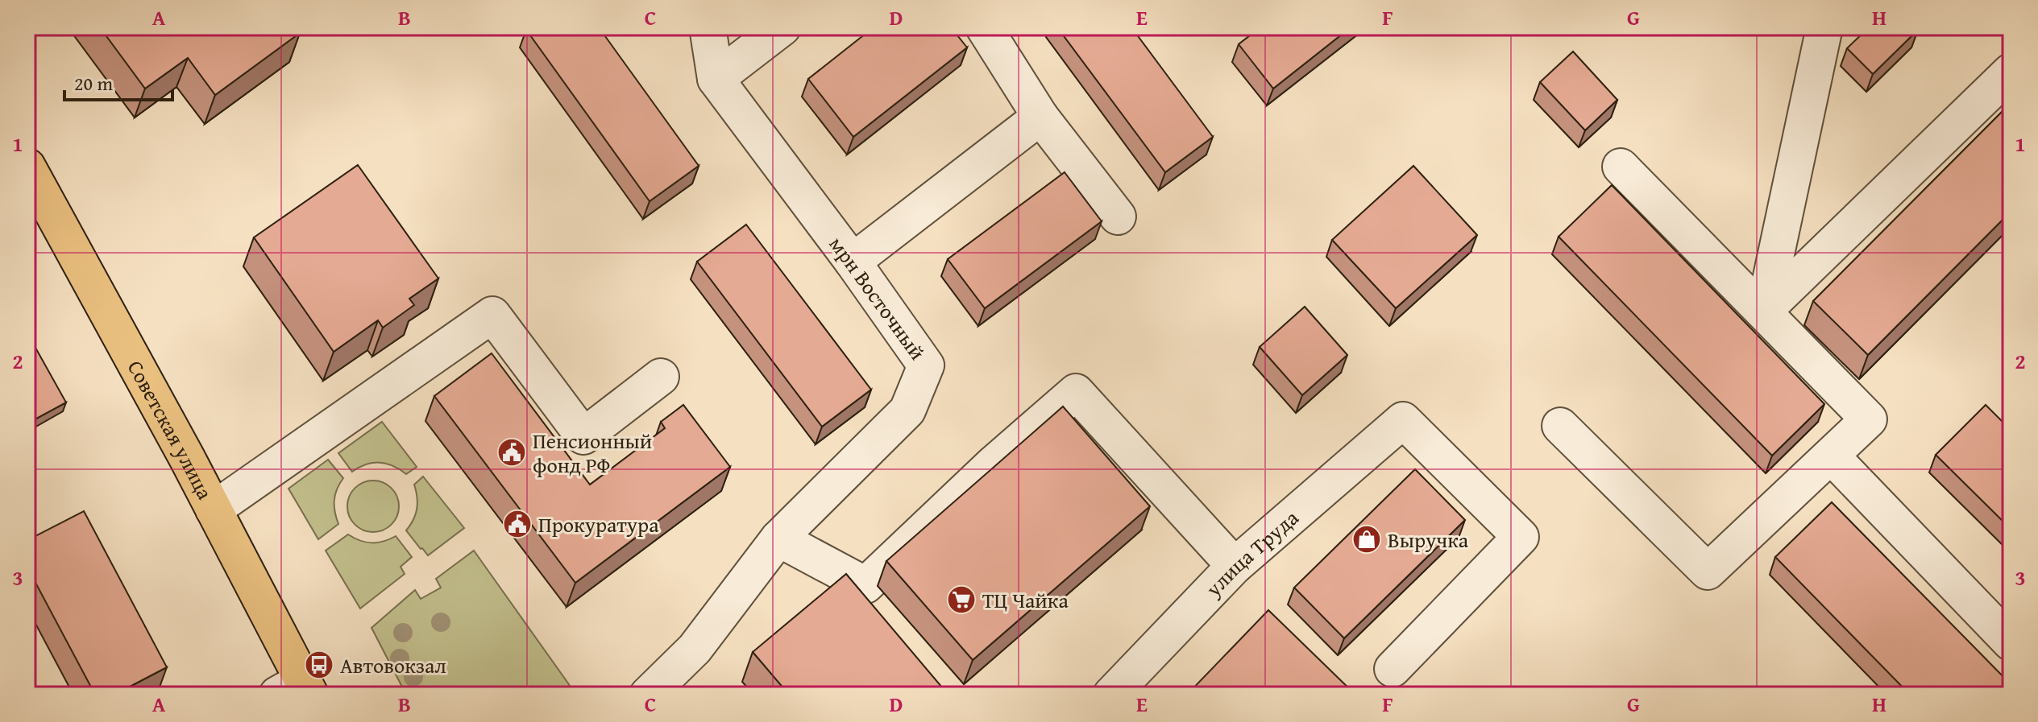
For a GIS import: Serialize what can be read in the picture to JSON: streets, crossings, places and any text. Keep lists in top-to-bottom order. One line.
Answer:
{"streets":{"main road":["Советская улица"],"street":["мрн Восточный","улица Труда"]},"places":{"public building":["Пенсионный фонд РФ","Прокуратура"],"shop":["Выручка"],"supermarket":["ТЦ Чайка"],"bus stop":["Автовокзал"]},"scale_bar":"20 m","grid":{"columns":["A","B","C","D","E","F","G","H"],"rows":["1","2","3"]}}
